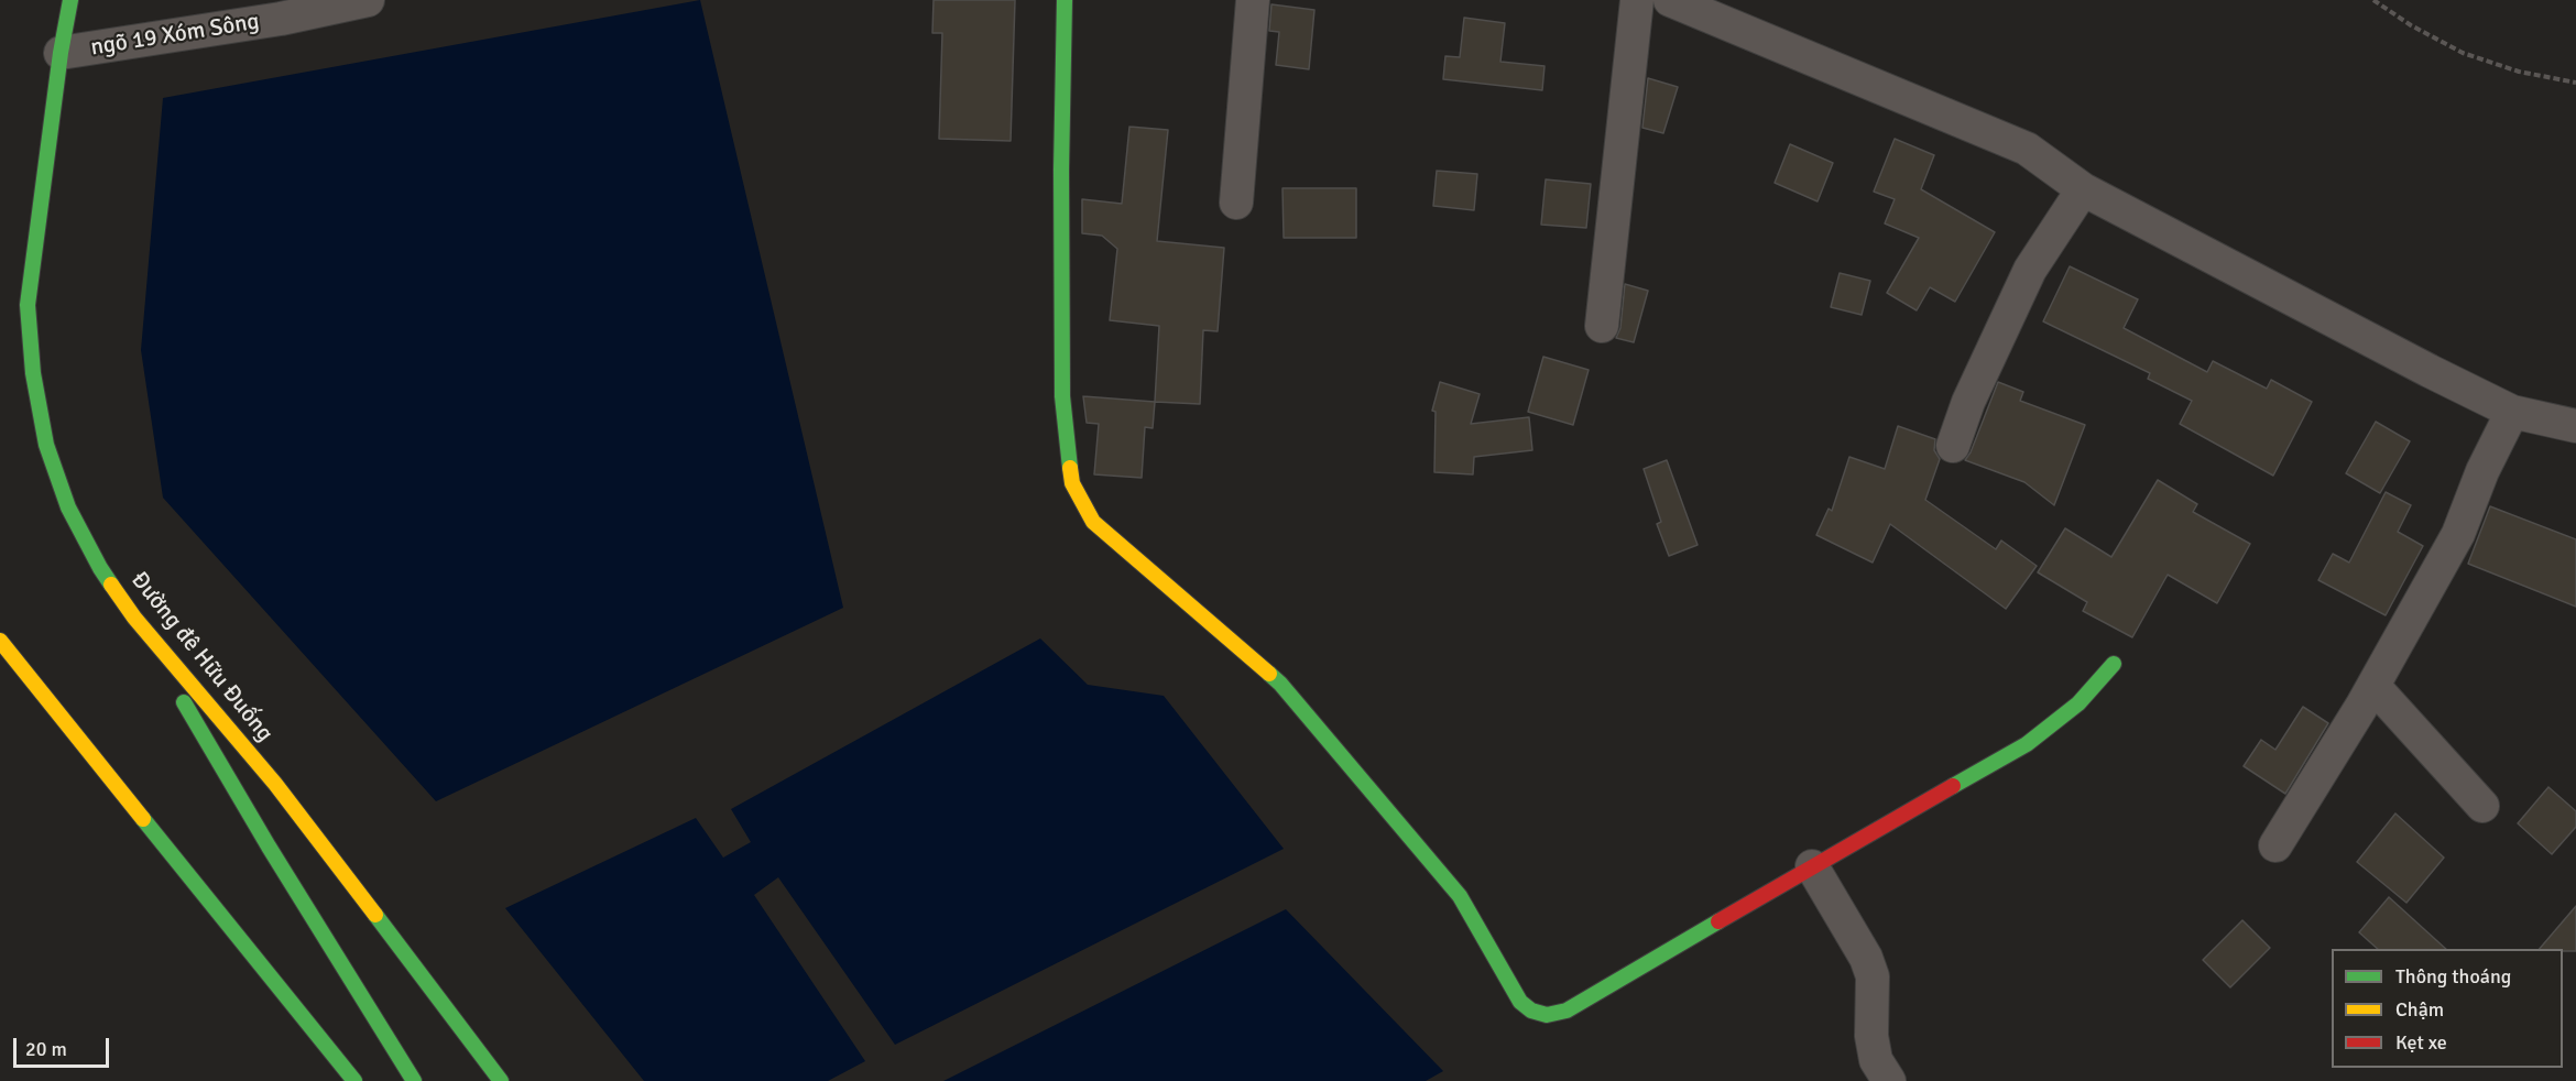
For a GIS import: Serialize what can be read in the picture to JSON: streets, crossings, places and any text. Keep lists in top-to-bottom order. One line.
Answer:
{"streets":{"street":["ngõ 19 Xóm Sông","Đường đê Hữu Đuống"]},"crossings":[["ngõ 19 Xóm Sông","Đường đê Hữu Đuống"]],"legend":["Thông thoáng","Chậm","Kẹt xe"],"scale_bar":"20 m"}
